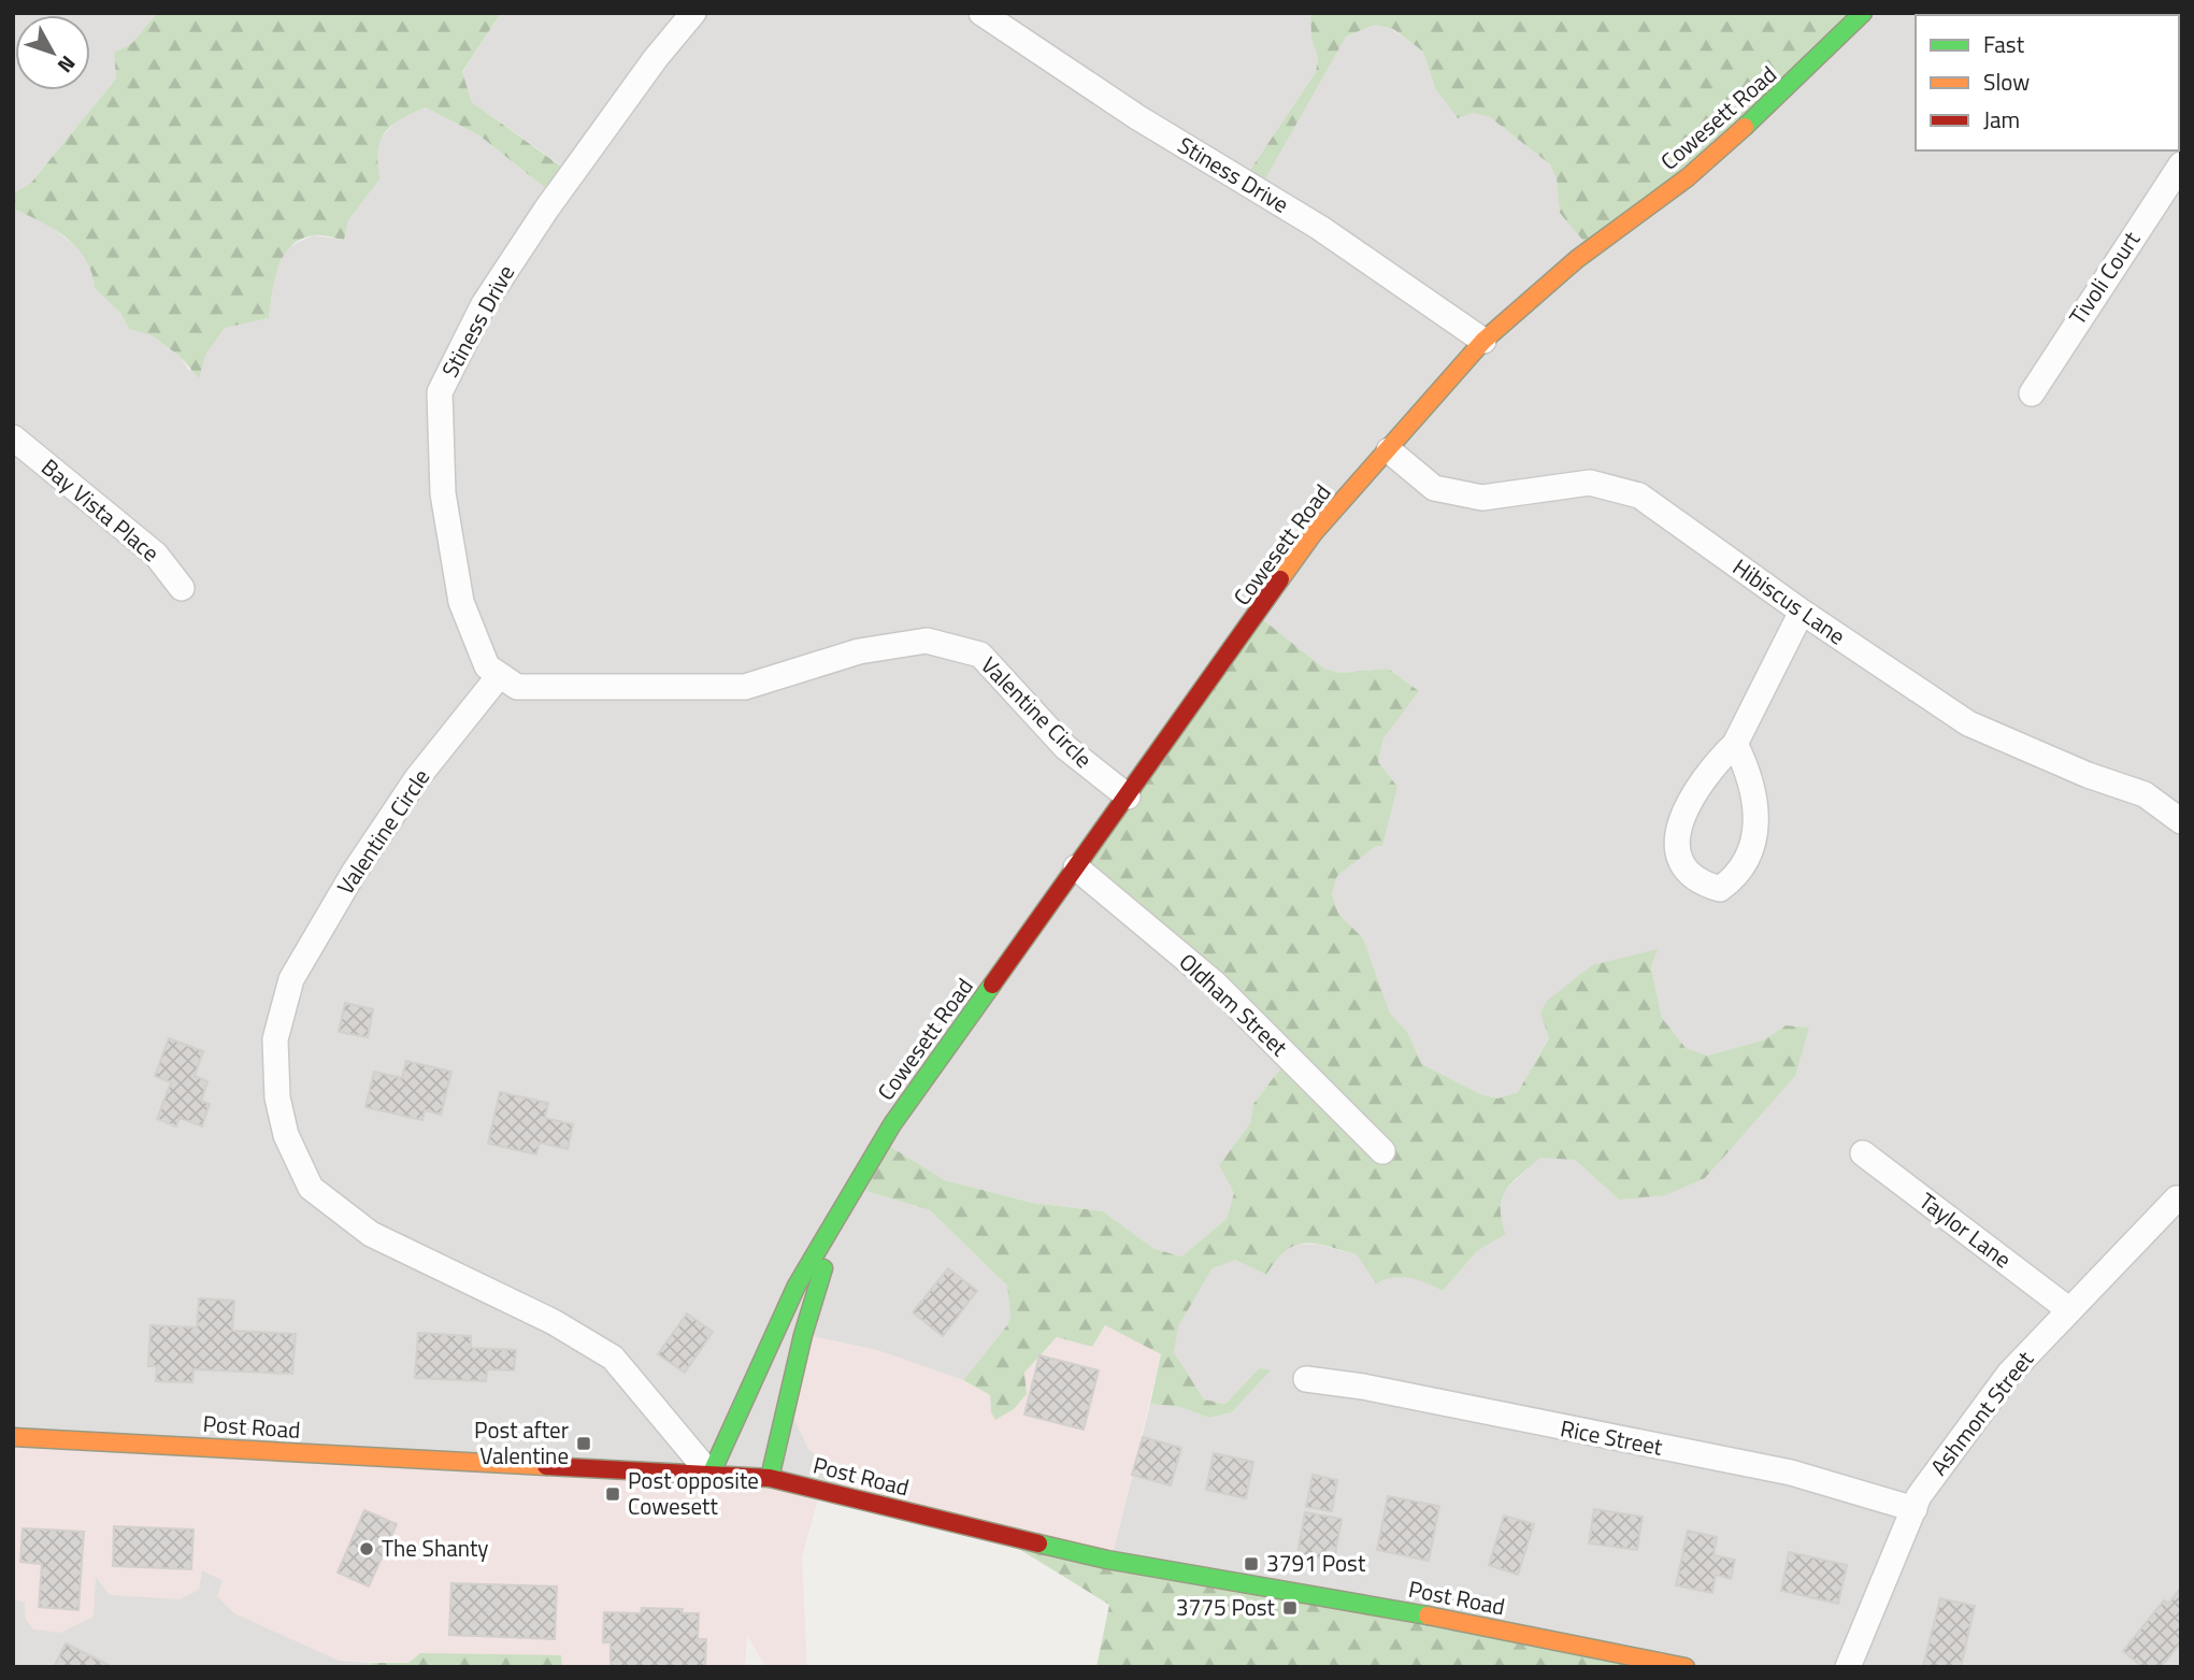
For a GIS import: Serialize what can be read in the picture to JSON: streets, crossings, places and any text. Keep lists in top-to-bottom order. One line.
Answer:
{"streets":{"main road":["Cowesett Road","Post Road"],"street":["Stiness Drive","Tivoli Court","Bay Vista Place","Hibiscus Lane","Valentine Circle","Oldham Street","Taylor Lane","Ashmont Street","Rice Street"]},"crossings":[["Cowesett Road","Stiness Drive"],["Cowesett Road","Hibiscus Lane"],["Cowesett Road","Valentine Circle"],["Cowesett Road","Oldham Street"],["Cowesett Road","Post Road"],["Stiness Drive","Valentine Circle"],["Valentine Circle","Post Road"],["Taylor Lane","Ashmont Street"],["Ashmont Street","Rice Street"]],"places":{"transit":["Post after Valentine","Post opposite Cowesett","3791 Post","3775 Post"],"other":["The Shanty"]},"legend":["Fast","Slow","Jam"],"north":"bottom right"}
